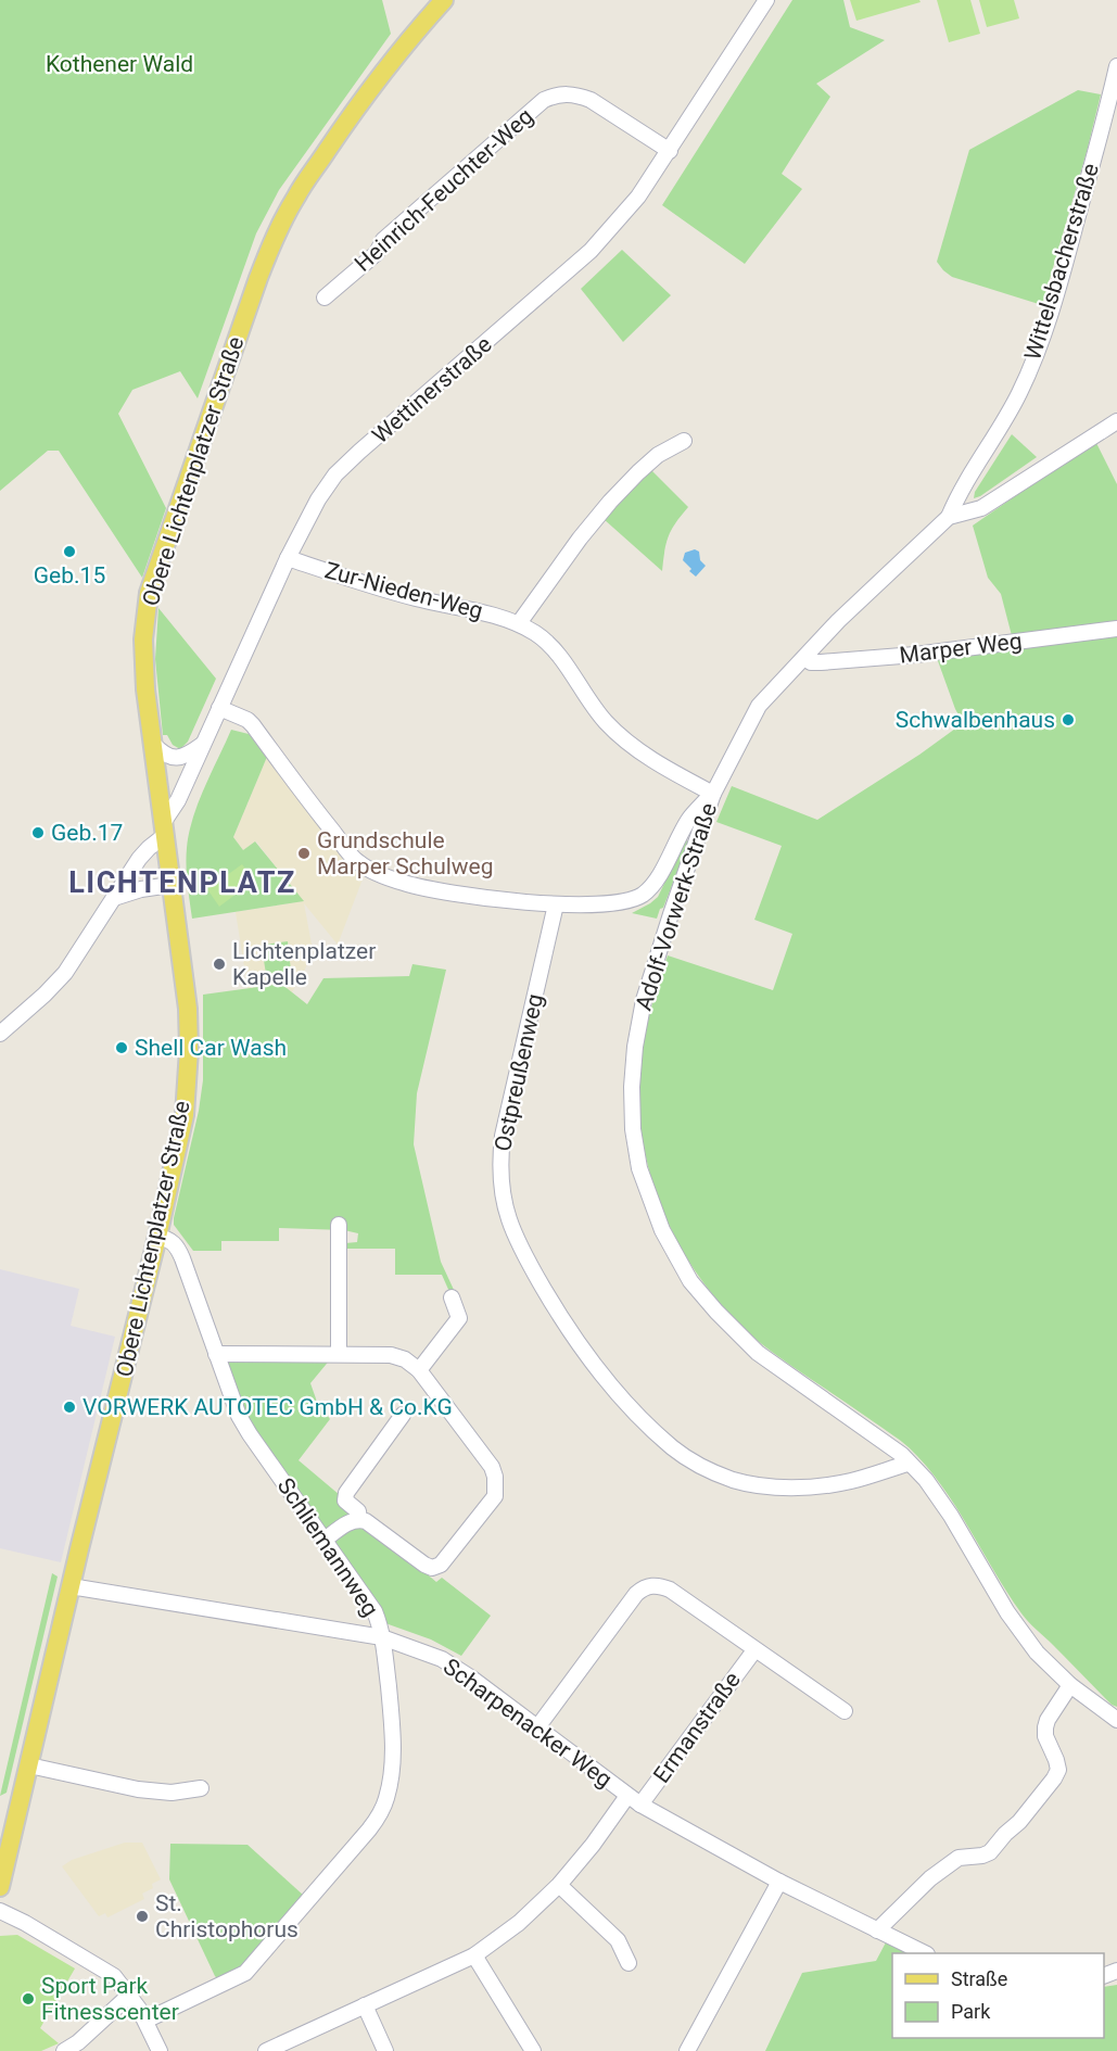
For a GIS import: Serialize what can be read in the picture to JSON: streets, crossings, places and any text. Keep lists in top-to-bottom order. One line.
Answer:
{"streets":{"main road":["Obere Lichtenplatzer Straße"],"street":["Heinrich-Feuchter-Weg","Wittelsbacherstraße","Wettinerstraße","Zur-Nieden-Weg","Marper Weg","Adolf-Vorwerk-Straße","Ostpreußenweg","Schliemannweg","Scharpenacker Weg","Ermanstraße"]},"crossings":[["Heinrich-Feuchter-Weg","Wettinerstraße"],["Wittelsbacherstraße","Adolf-Vorwerk-Straße"],["Wettinerstraße","Obere Lichtenplatzer Straße"],["Wettinerstraße","Zur-Nieden-Weg"],["Obere Lichtenplatzer Straße","Schliemannweg"],["Obere Lichtenplatzer Straße","Scharpenacker Weg"],["Zur-Nieden-Weg","Adolf-Vorwerk-Straße"],["Marper Weg","Adolf-Vorwerk-Straße"],["Adolf-Vorwerk-Straße","Ostpreußenweg"],["Schliemannweg","Scharpenacker Weg"],["Scharpenacker Weg","Ermanstraße"]],"districts":["LICHTENPLATZ"],"parks":["Kothener Wald"],"places":["Geb.15","Schwalbenhaus","Geb.17","Grundschule Marper Schulweg","Lichtenplatzer Kapelle","Shell Car Wash","VORWERK AUTOTEC GmbH & Co.KG","St. Christophorus","Sport Park Fitnesscenter"],"legend":["Straße","Park"]}
